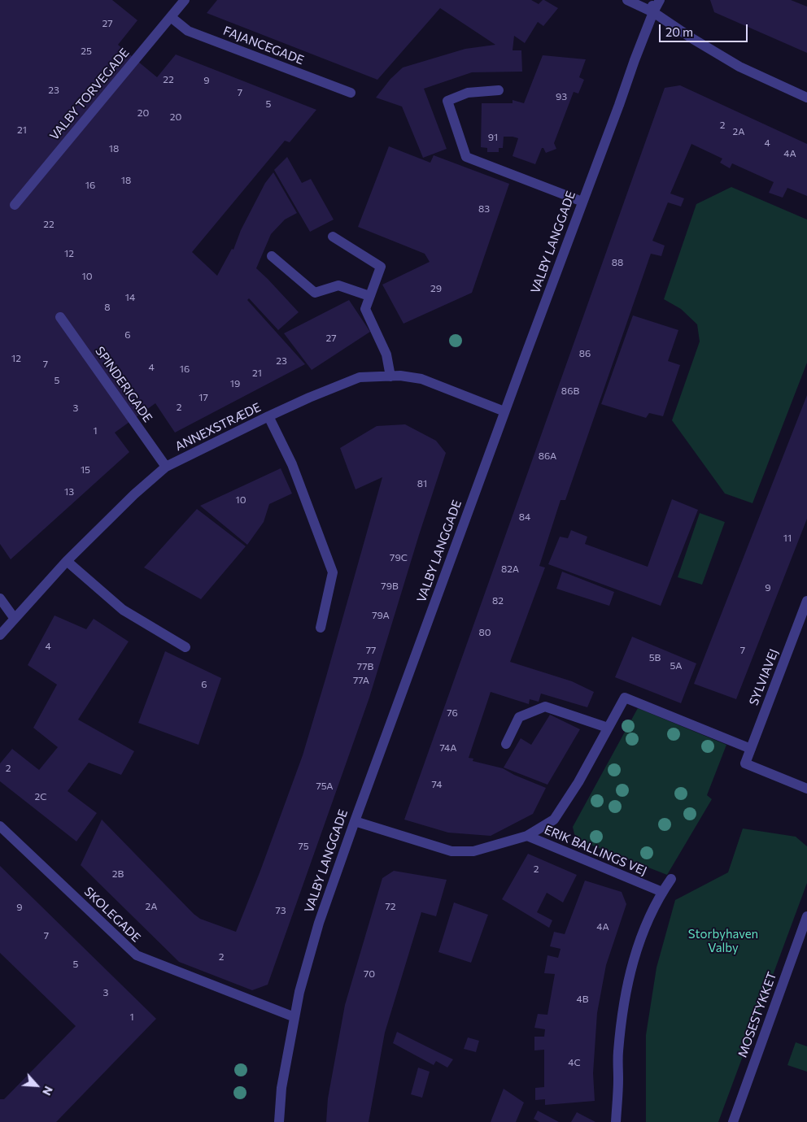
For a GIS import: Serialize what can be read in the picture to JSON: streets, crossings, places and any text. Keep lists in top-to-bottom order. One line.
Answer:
{"streets":{"street":["FAJANCEGADE","VALBY TORVEGADE","VALBY LANGGADE","SPINDERIGADE","ANNEXSTRÆDE","SYLVIAVEJ","ERIK BALLINGS VEJ","SKOLEGADE","MOSESTYKKET"]},"crossings":[["FAJANCEGADE","VALBY TORVEGADE"],["VALBY LANGGADE","ANNEXSTRÆDE"],["VALBY LANGGADE","ERIK BALLINGS VEJ"],["VALBY LANGGADE","SKOLEGADE"],["SPINDERIGADE","ANNEXSTRÆDE"]],"parks":["Storbyhaven Valby"],"house_numbers":["27","25","22","9","23","7","93","5","20","20","2","21","2A","91","4","18","4A","18","16","83","22","12","88","10","29","14","8","6","27","86","12","23","7","4","16","21","5","19","86B","17","2","3","1","86A","15","81","13","10","84","11","79C","82A","79B","9","82","79A","80","4","77","7","5B","5A","77B","77A","6","76","74A","2","74","75A","2C","75","2","2B","2A","72","9","73","4A","7","2","5","70","3","4B","1","4C"],"scale_bar":"20 m","north":"bottom right"}
